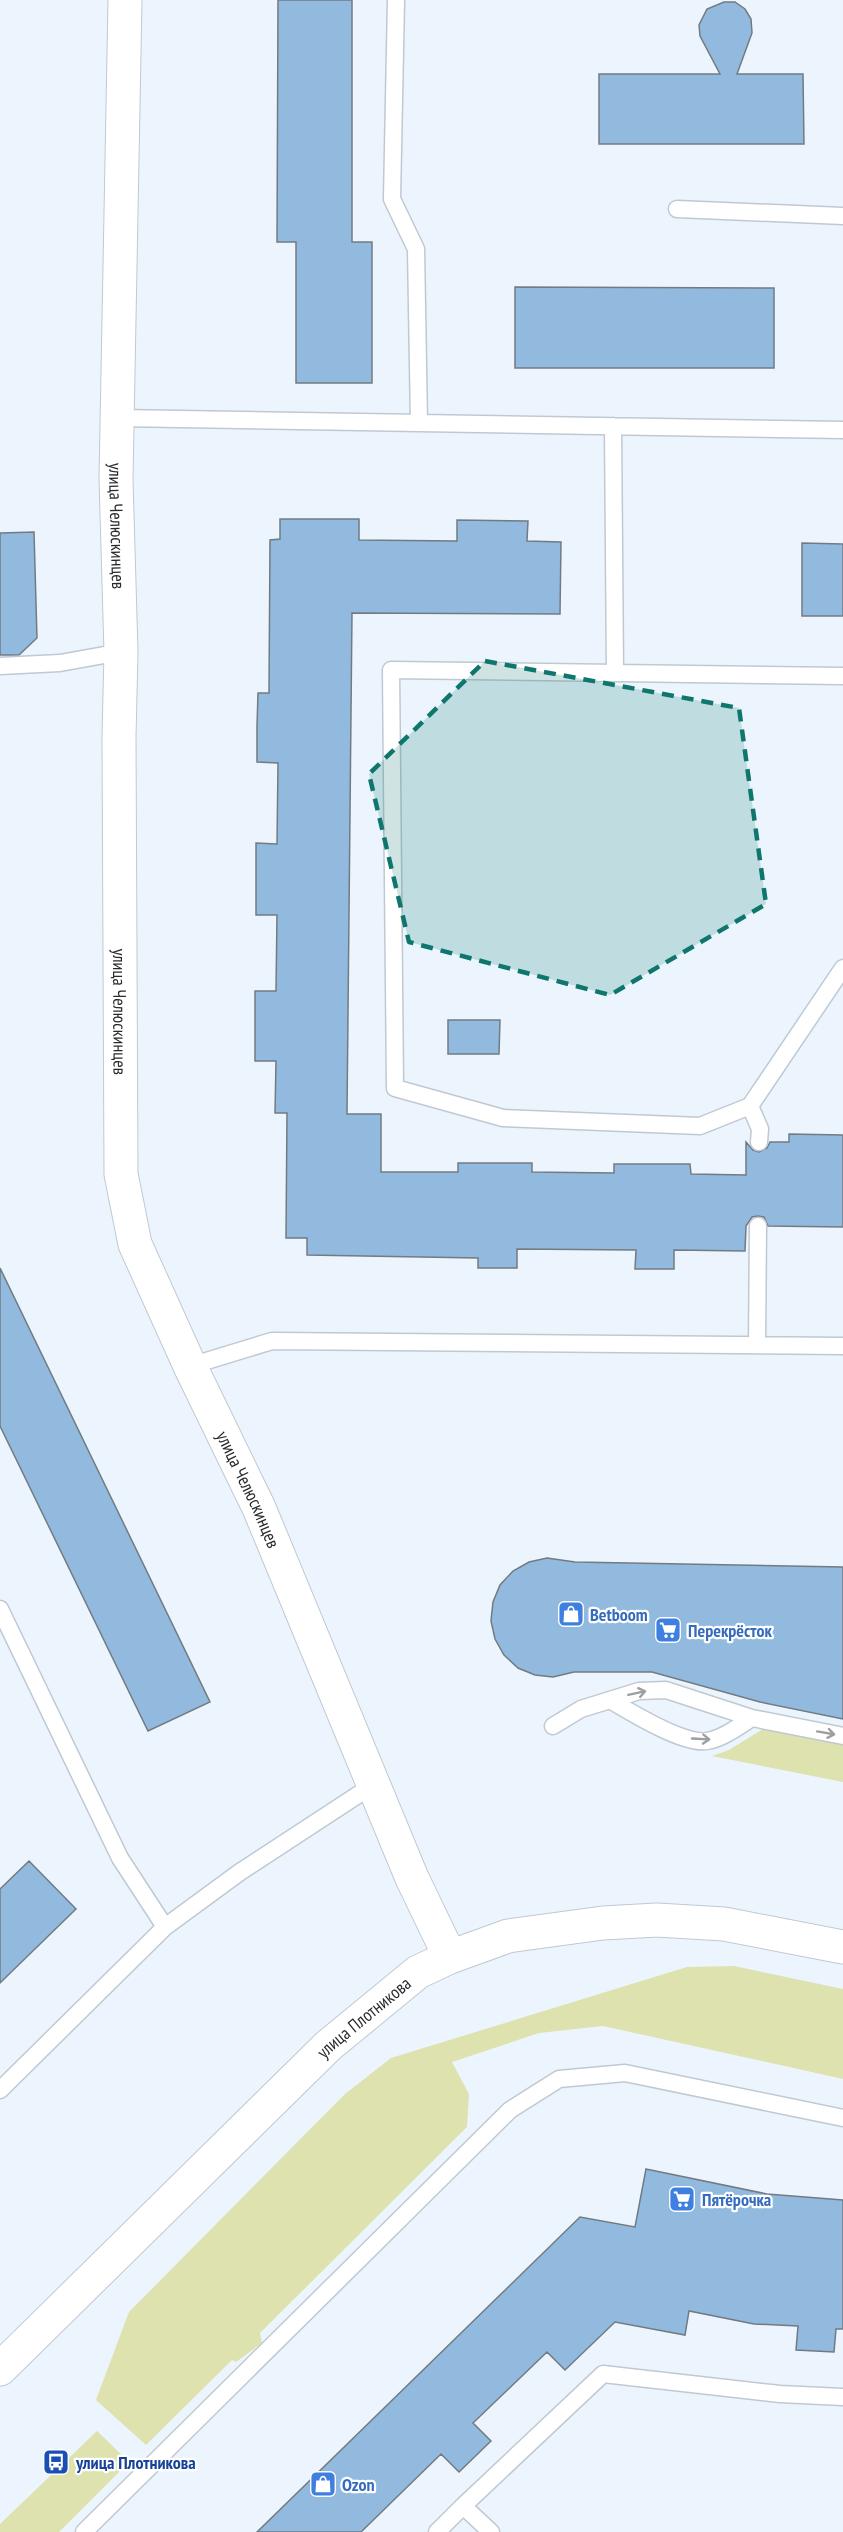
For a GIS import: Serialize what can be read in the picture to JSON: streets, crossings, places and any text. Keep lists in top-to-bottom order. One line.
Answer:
{"streets":{"street":["улица Челюскинцев","улица Плотникова"]},"crossings":[["улица Челюскинцев","улица Плотникова"]],"places":{"shop":["Betboom","Ozon"],"supermarket":["Перекрёсток","Пятёрочка"],"bus stop":["улица Плотникова"]}}
